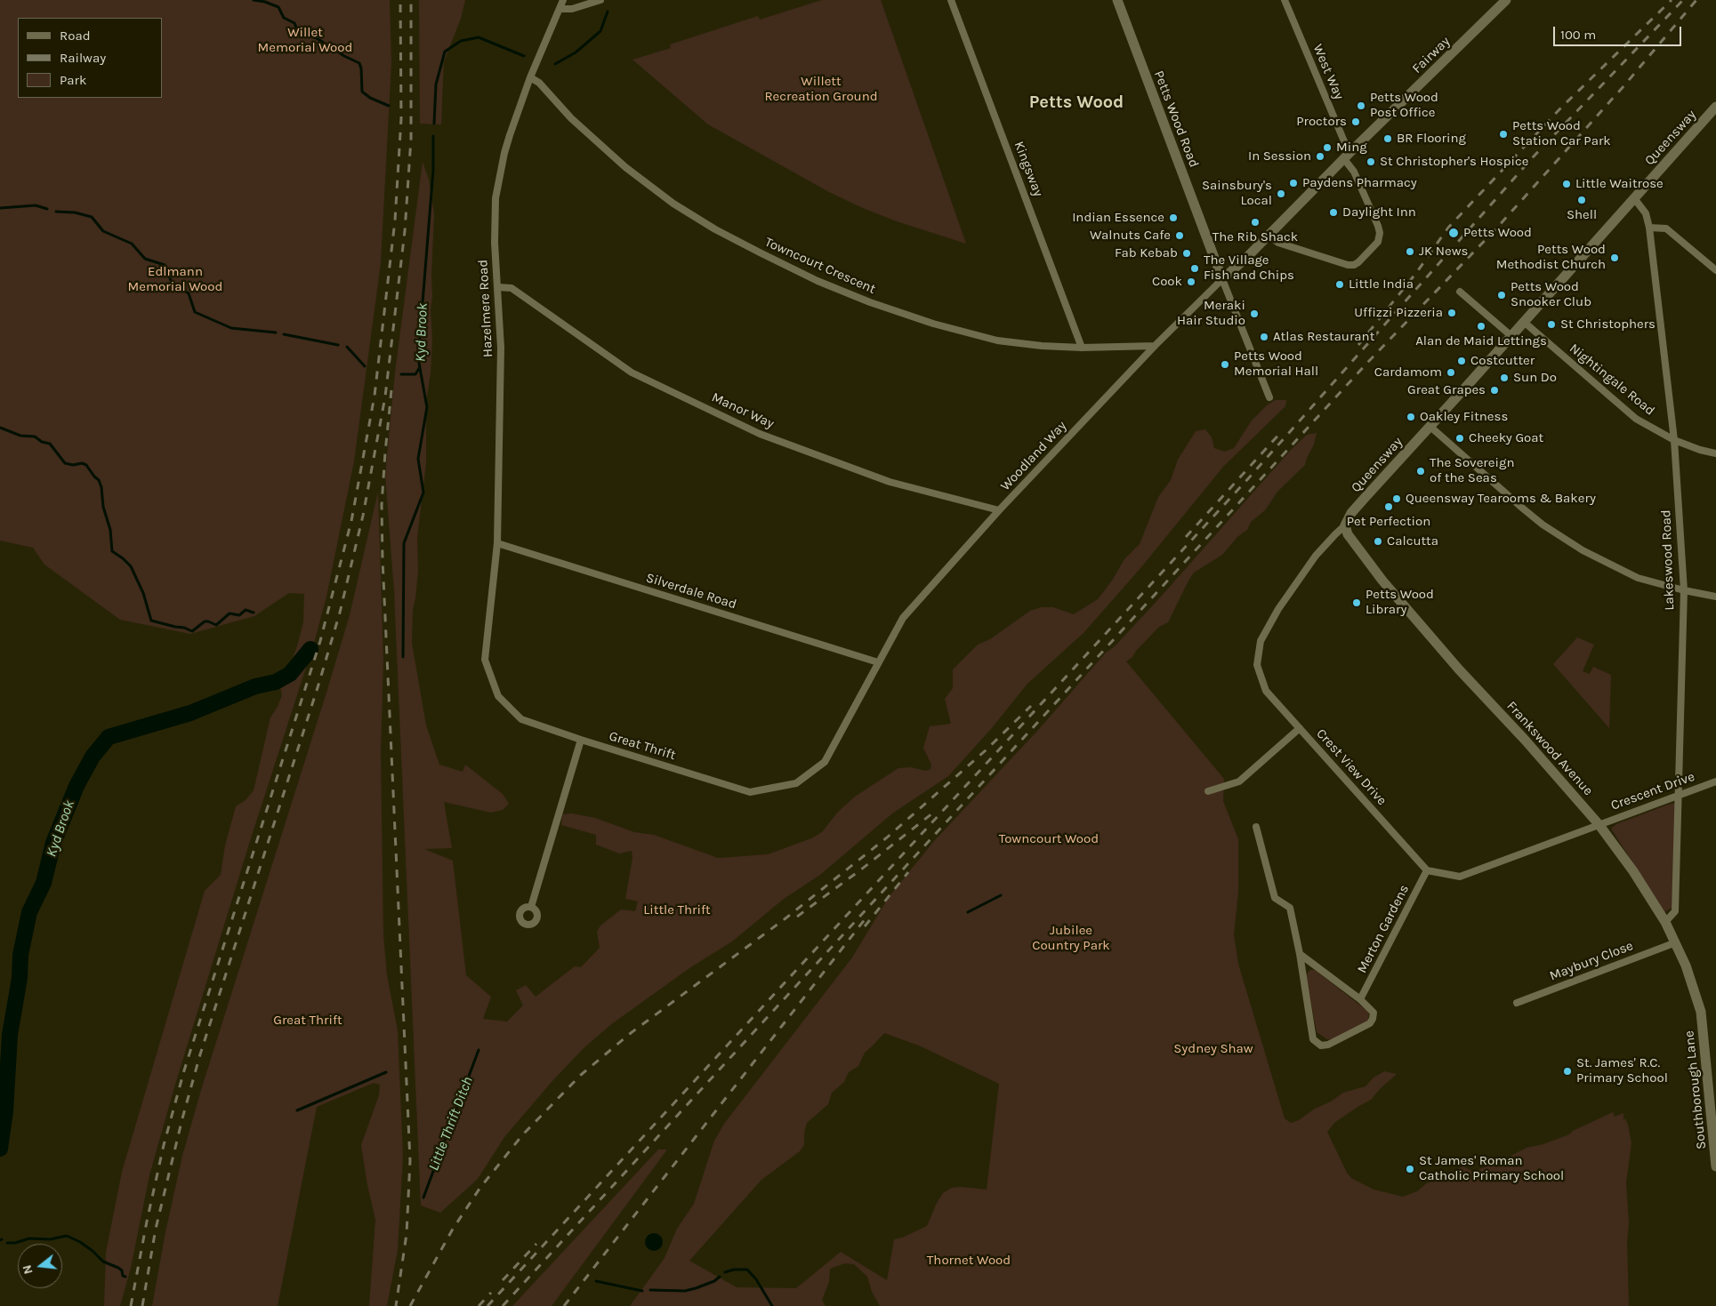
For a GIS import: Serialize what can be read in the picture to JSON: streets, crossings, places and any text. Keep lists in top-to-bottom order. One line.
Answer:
{"streets":{"street":["Fairway","West Way","Petts Wood Road","Queensway","Kingsway","Towncourt Crescent","Hazelmere Road","Nightingale Road","Manor Way","Woodland Way","Lakeswood Road","Silverdale Road","Great Thrift","Frankswood Avenue","Crest View Drive","Crescent Drive","Merton Gardens","Maybury Close","Southborough Lane"]},"crossings":[["Fairway","West Way"],["Fairway","Petts Wood Road"],["Fairway","Woodland Way"],["Petts Wood Road","Woodland Way"],["Queensway","Nightingale Road"],["Queensway","Lakeswood Road"],["Queensway","Frankswood Avenue"],["Queensway","Crest View Drive"],["Kingsway","Towncourt Crescent"],["Towncourt Crescent","Hazelmere Road"],["Towncourt Crescent","Woodland Way"],["Hazelmere Road","Manor Way"],["Hazelmere Road","Silverdale Road"],["Hazelmere Road","Great Thrift"],["Nightingale Road","Lakeswood Road"],["Manor Way","Woodland Way"],["Woodland Way","Silverdale Road"],["Woodland Way","Great Thrift"],["Lakeswood Road","Frankswood Avenue"],["Lakeswood Road","Crescent Drive"],["Silverdale Road","Great Thrift"],["Frankswood Avenue","Crest View Drive"],["Frankswood Avenue","Crescent Drive"],["Frankswood Avenue","Maybury Close"],["Frankswood Avenue","Southborough Lane"],["Crest View Drive","Merton Gardens"]],"districts":["Petts Wood"],"water":["Kyd Brook","Little Thrift Ditch"],"parks":["Willet Memorial Wood","Willett Recreation Ground","Edlmann Memorial Wood","Towncourt Wood","Little Thrift","Jubilee Country Park","Great Thrift","Sydney Shaw","Thornet Wood"],"places":["Petts Wood Post Office","Proctors","Petts Wood Station Car Park","BR Flooring","Ming","In Session","St Christopher's Hospice","Paydens Pharmacy","Little Waitrose","Sainsbury's Local","Shell","Daylight Inn","Indian Essence","The Rib Shack","Petts Wood","Walnuts Cafe","JK News","Fab Kebab","Petts Wood Methodist Church","The Village Fish and Chips","Cook","Little India","Petts Wood Snooker Club","Uffizzi Pizzeria","Meraki Hair Studio","St Christophers","Alan de Maid Lettings","Atlas Restaurant","Costcutter","Petts Wood Memorial Hall","Cardamom","Sun Do","Great Grapes","Oakley Fitness","Cheeky Goat","The Sovereign of the Seas","Queensway Tearooms & Bakery","Pet Perfection","Calcutta","Petts Wood Library","St. James' R.C. Primary School","St James' Roman Catholic Primary School"],"legend":["Road","Railway","Park"],"scale_bar":"100 m","north":"left"}
